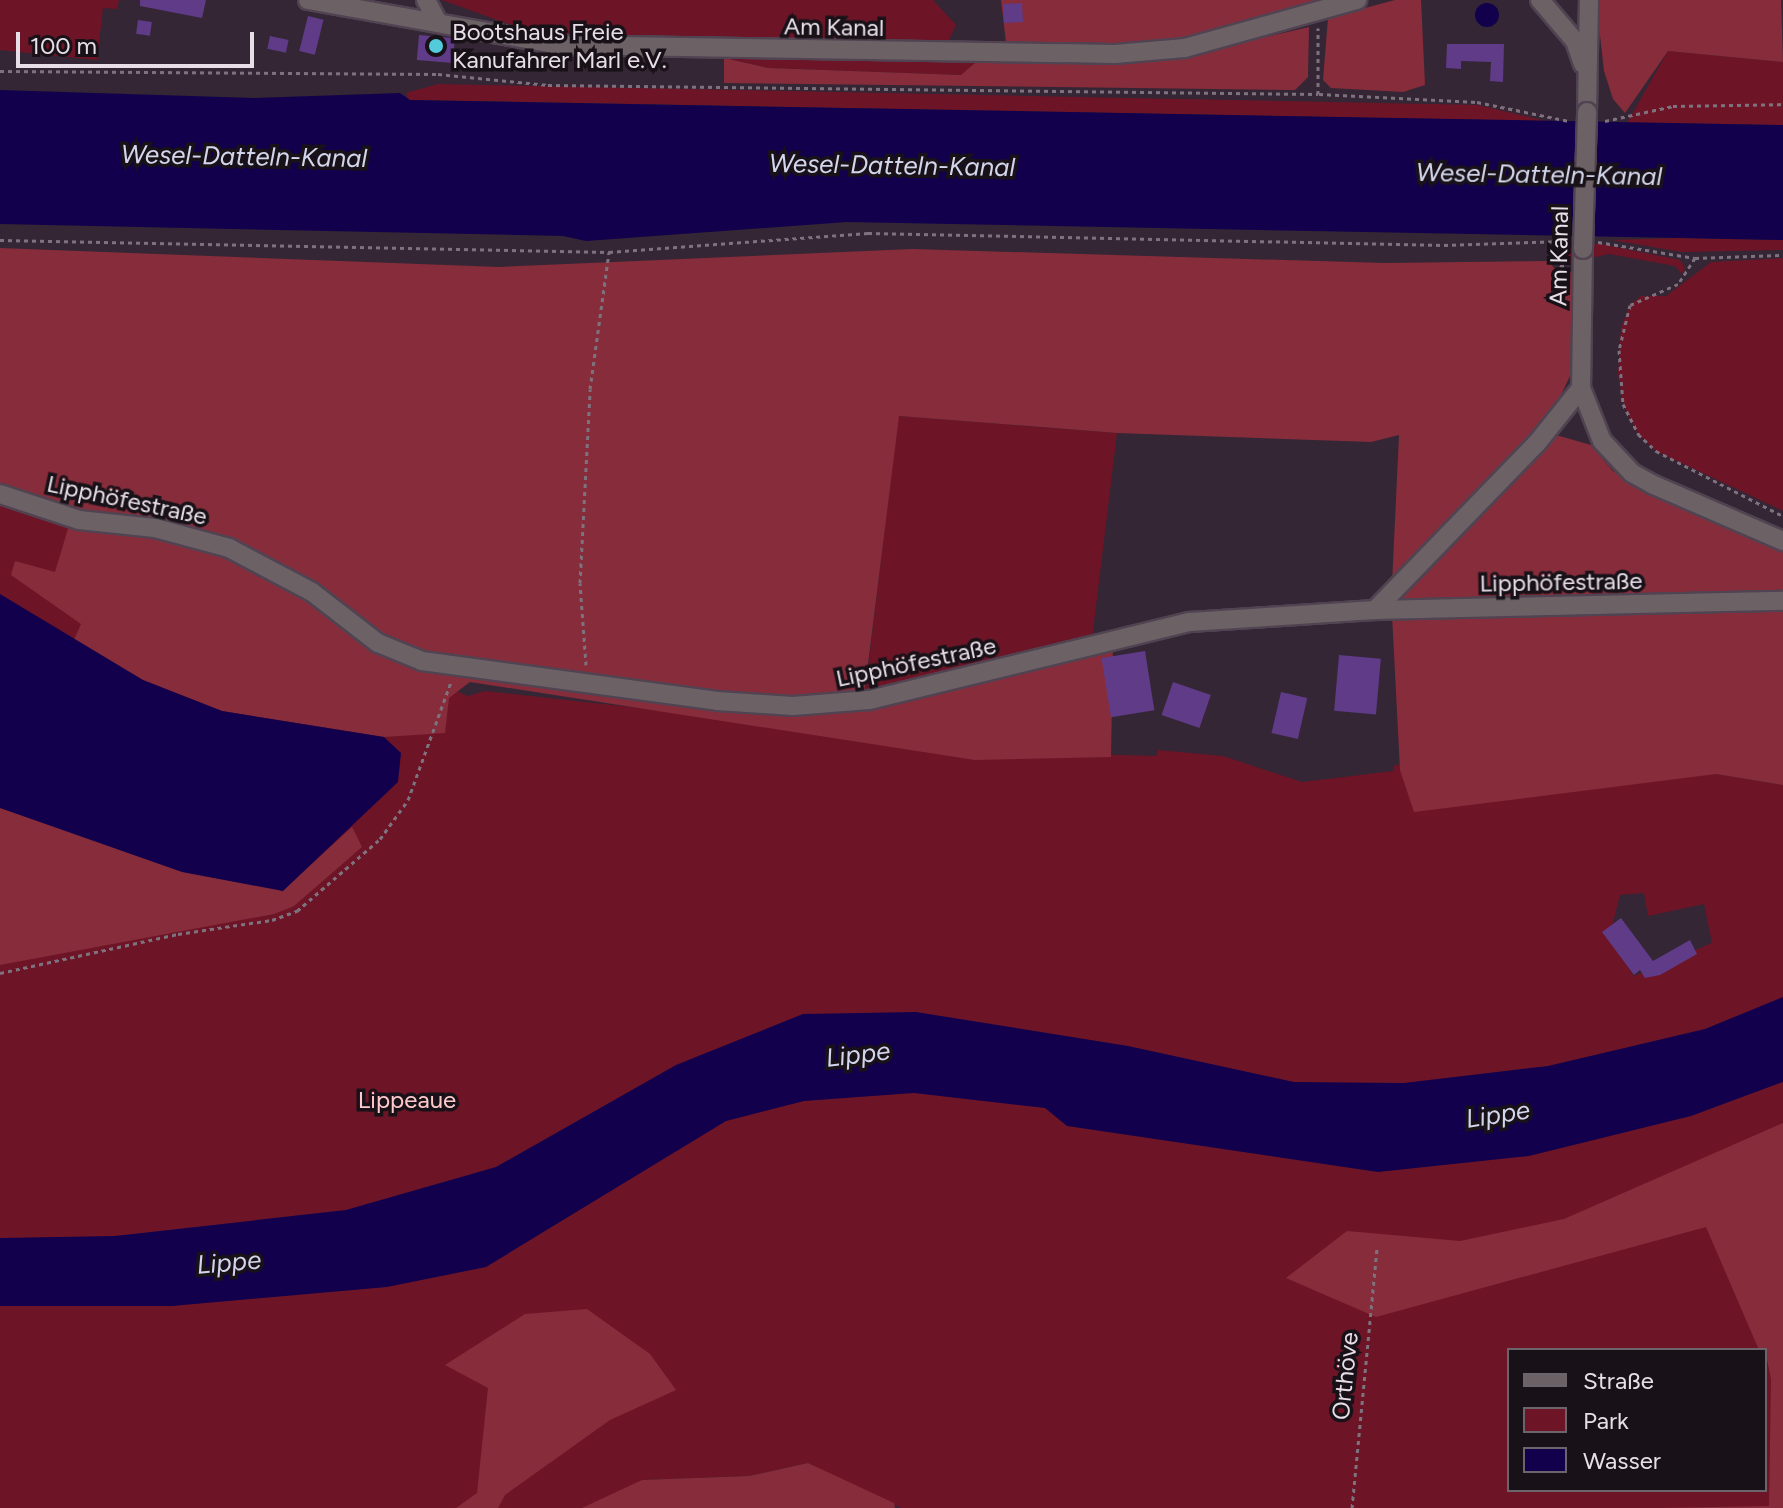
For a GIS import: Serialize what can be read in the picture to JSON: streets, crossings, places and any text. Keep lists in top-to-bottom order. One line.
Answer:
{"streets":{"street":["Am Kanal","Lipphöfestraße"],"path":["Orthöve"]},"water":["Wesel-Datteln-Kanal","Lippe"],"parks":["Lippeaue"],"places":["Bootshaus Freie Kanufahrer Marl e.V."],"legend":["Straße","Park","Wasser"],"scale_bar":"100 m"}
